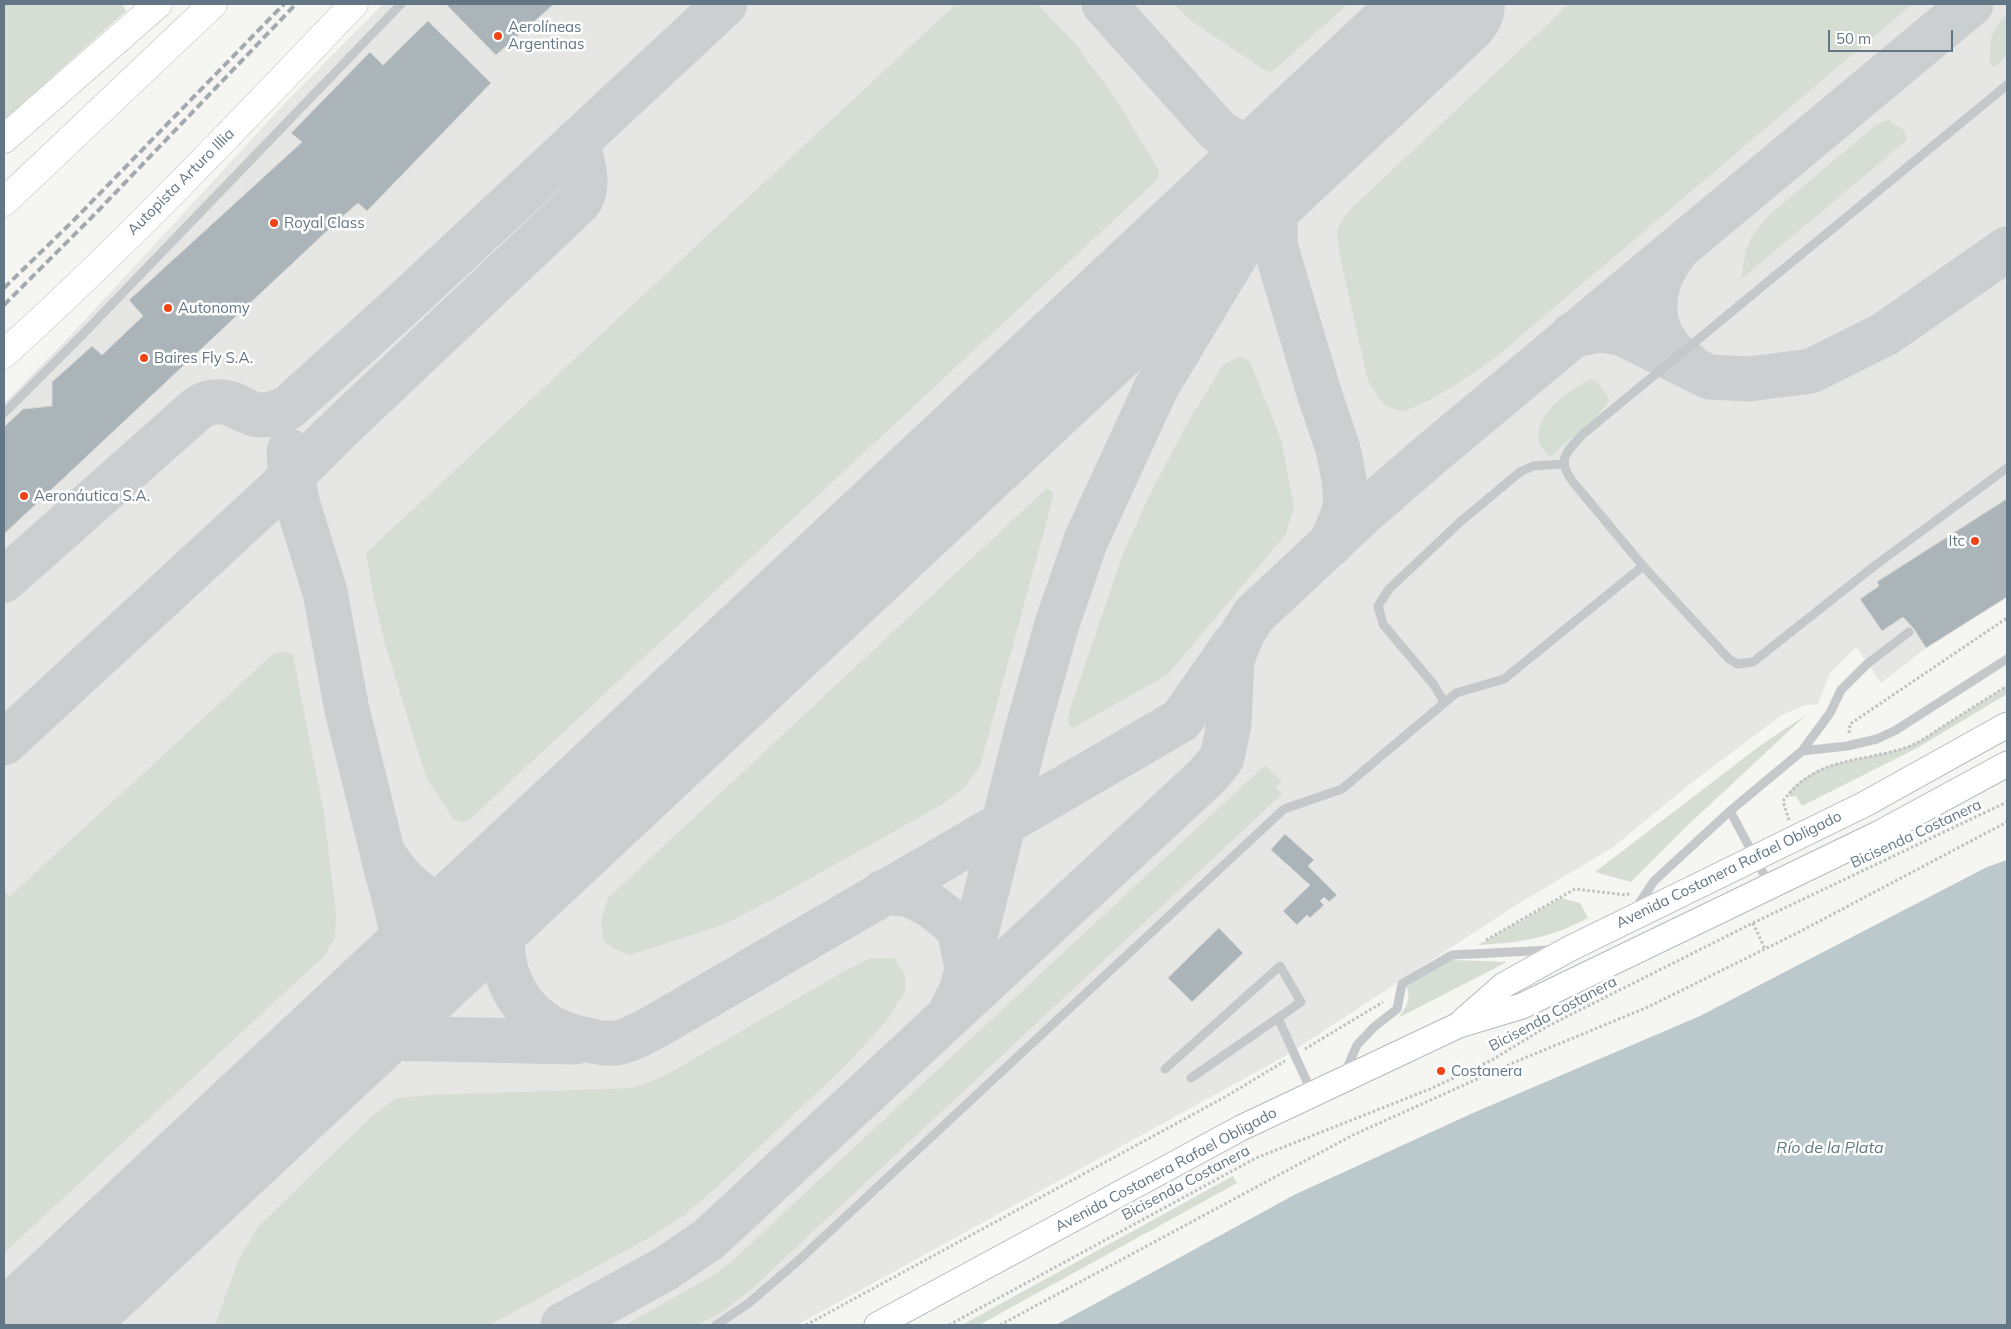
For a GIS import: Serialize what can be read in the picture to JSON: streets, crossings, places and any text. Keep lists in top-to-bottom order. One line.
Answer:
{"streets":{"highway":["Autopista Arturo Illia"],"main road":["Avenida Costanera Rafael Obligado"],"path":["Bicisenda Costanera"]},"water":["Río de la Plata"],"places":["Aerolíneas Argentinas","Royal Class","Autonomy","Baires Fly S.A.","Aeronáutica S.A.","Itc","Costanera"],"scale_bar":"50 m"}
